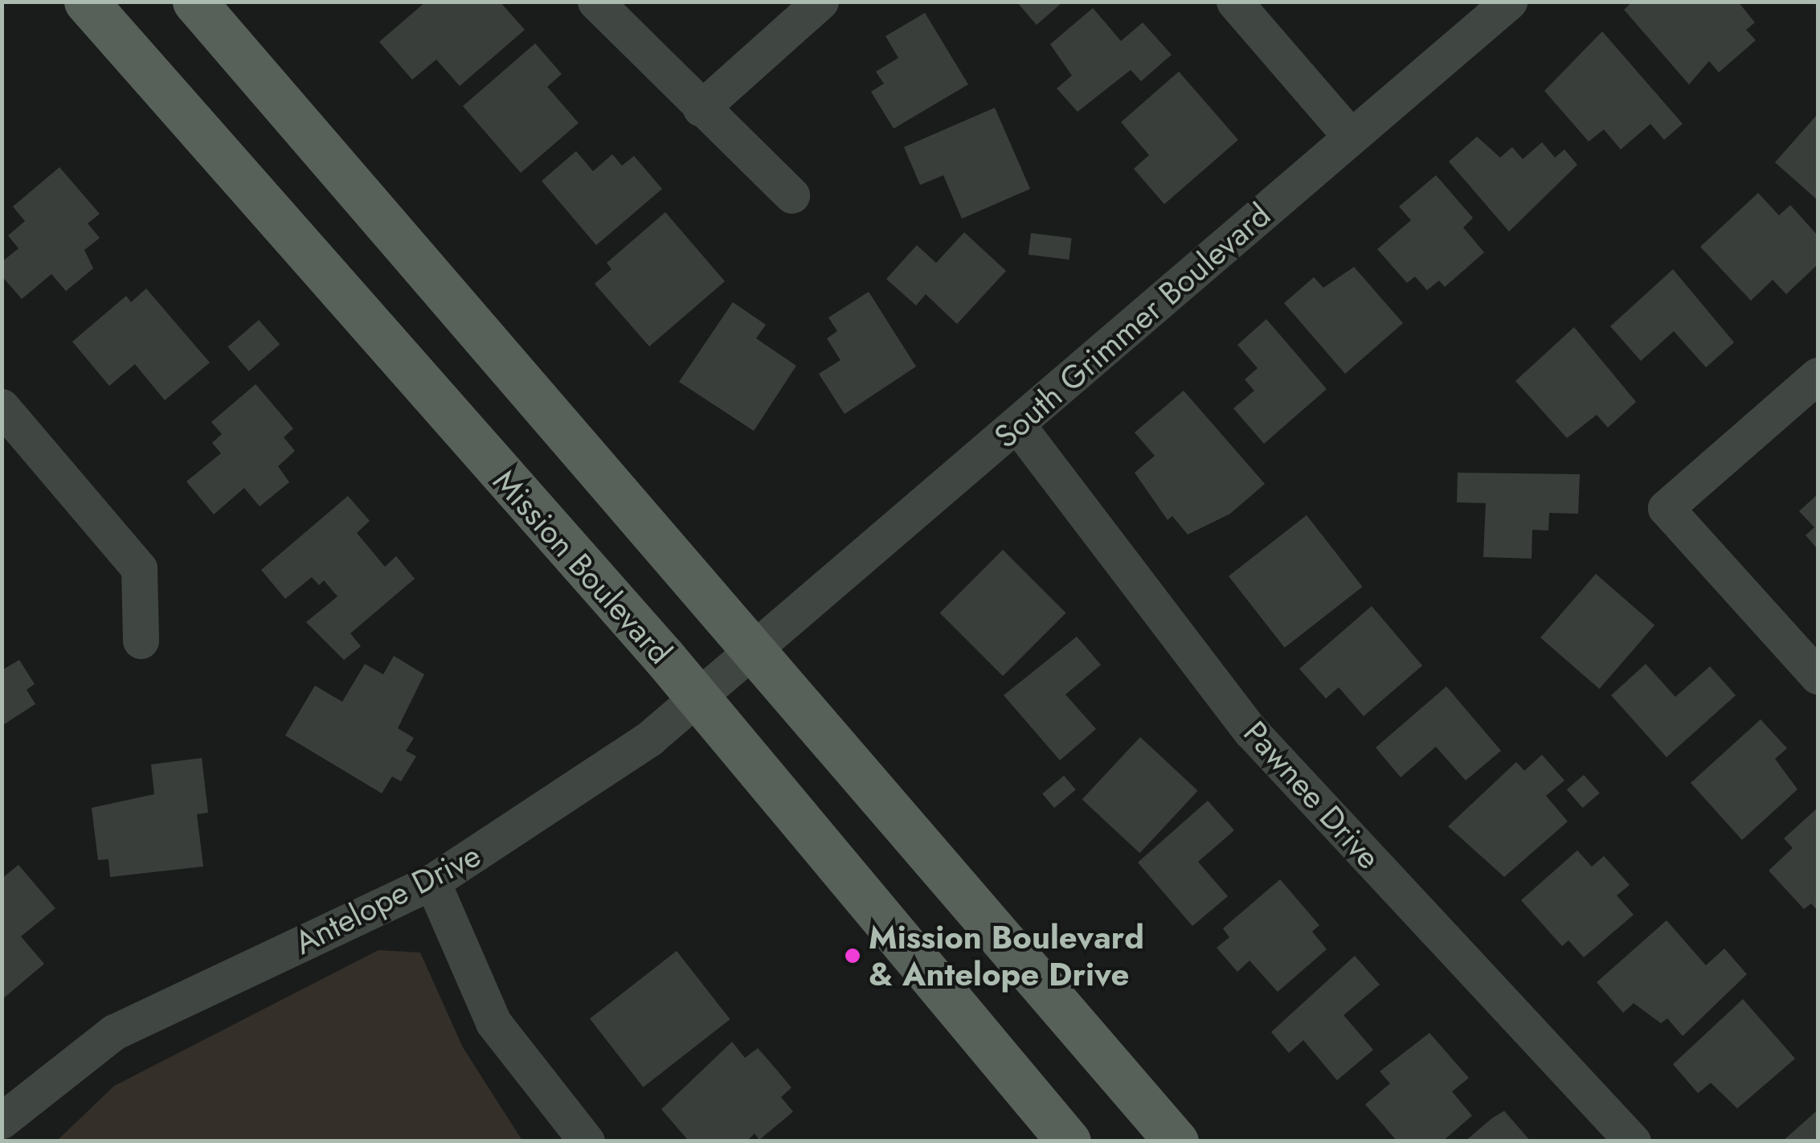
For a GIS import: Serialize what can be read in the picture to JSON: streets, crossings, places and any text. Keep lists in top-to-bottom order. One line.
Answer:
{"streets":{"main road":["Mission Boulevard"],"street":["South Grimmer Boulevard","Pawnee Drive","Antelope Drive"]},"crossings":[["South Grimmer Boulevard","Pawnee Drive"],["South Grimmer Boulevard","Antelope Drive"],["Mission Boulevard","Antelope Drive"]],"places":["Mission Boulevard & Antelope Drive"]}
